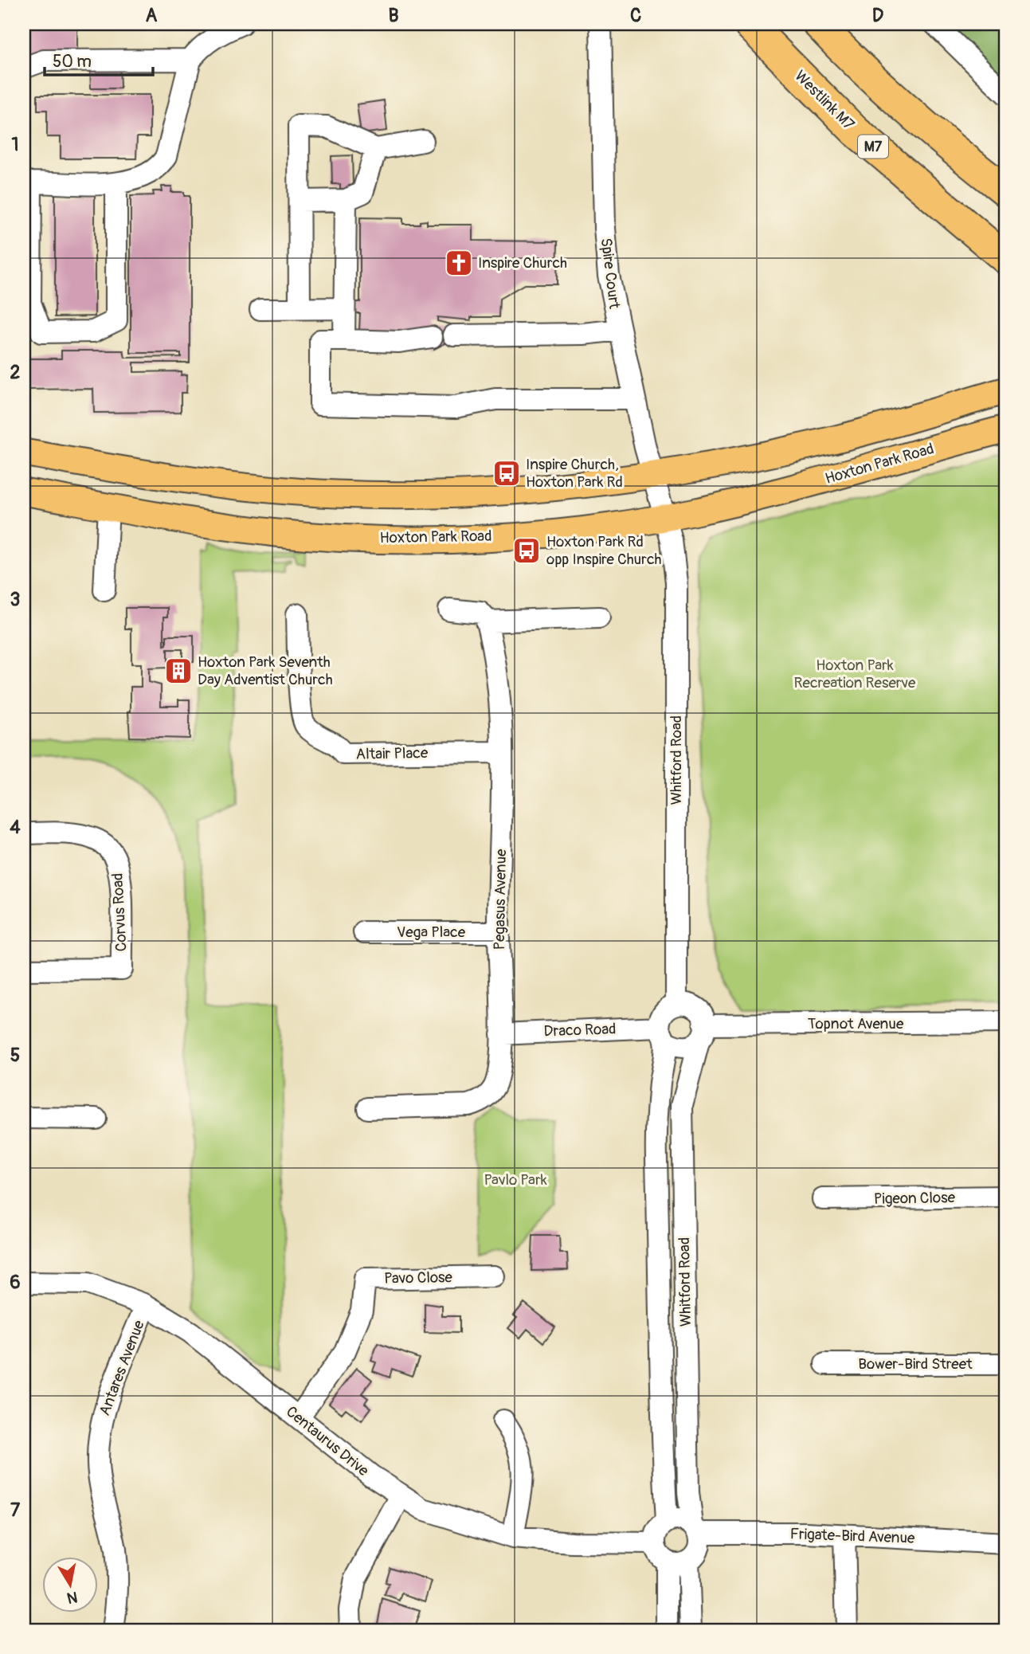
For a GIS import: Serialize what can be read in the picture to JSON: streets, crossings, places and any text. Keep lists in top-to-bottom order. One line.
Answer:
{"streets":{"highway":["Westlink M7","M7"],"main road":["Hoxton Park Road"],"street":["Spire Court","Altair Place","Whitford Road","Pegasus Avenue","Corvus Road","Vega Place","Topnot Avenue","Draco Road","Pigeon Close","Pavo Close","Bower-Bird Street","Antares Avenue","Centaurus Drive","Frigate-Bird Avenue"]},"crossings":[["Spire Court","Hoxton Park Road"],["Spire Court","Whitford Road"],["Hoxton Park Road","Whitford Road"],["Altair Place","Pegasus Avenue"],["Whitford Road","Topnot Avenue"],["Whitford Road","Draco Road"],["Whitford Road","Centaurus Drive"],["Whitford Road","Frigate-Bird Avenue"],["Pegasus Avenue","Vega Place"],["Pegasus Avenue","Draco Road"],["Topnot Avenue","Draco Road"],["Pavo Close","Centaurus Drive"],["Antares Avenue","Centaurus Drive"],["Centaurus Drive","Frigate-Bird Avenue"]],"parks":["Hoxton Park Recreation Reserve","Pavlo Park"],"places":{"church":["Inspire Church"],"bus stop":["Inspire Church, Hoxton Park Rd","Hoxton Park Rd opp Inspire Church"],"building":["Hoxton Park Seventh Day Adventist Church"]},"scale_bar":"50 m","north":"bottom","grid":{"columns":["A","B","C","D"],"rows":["1","2","3","4","5","6","7"]}}
